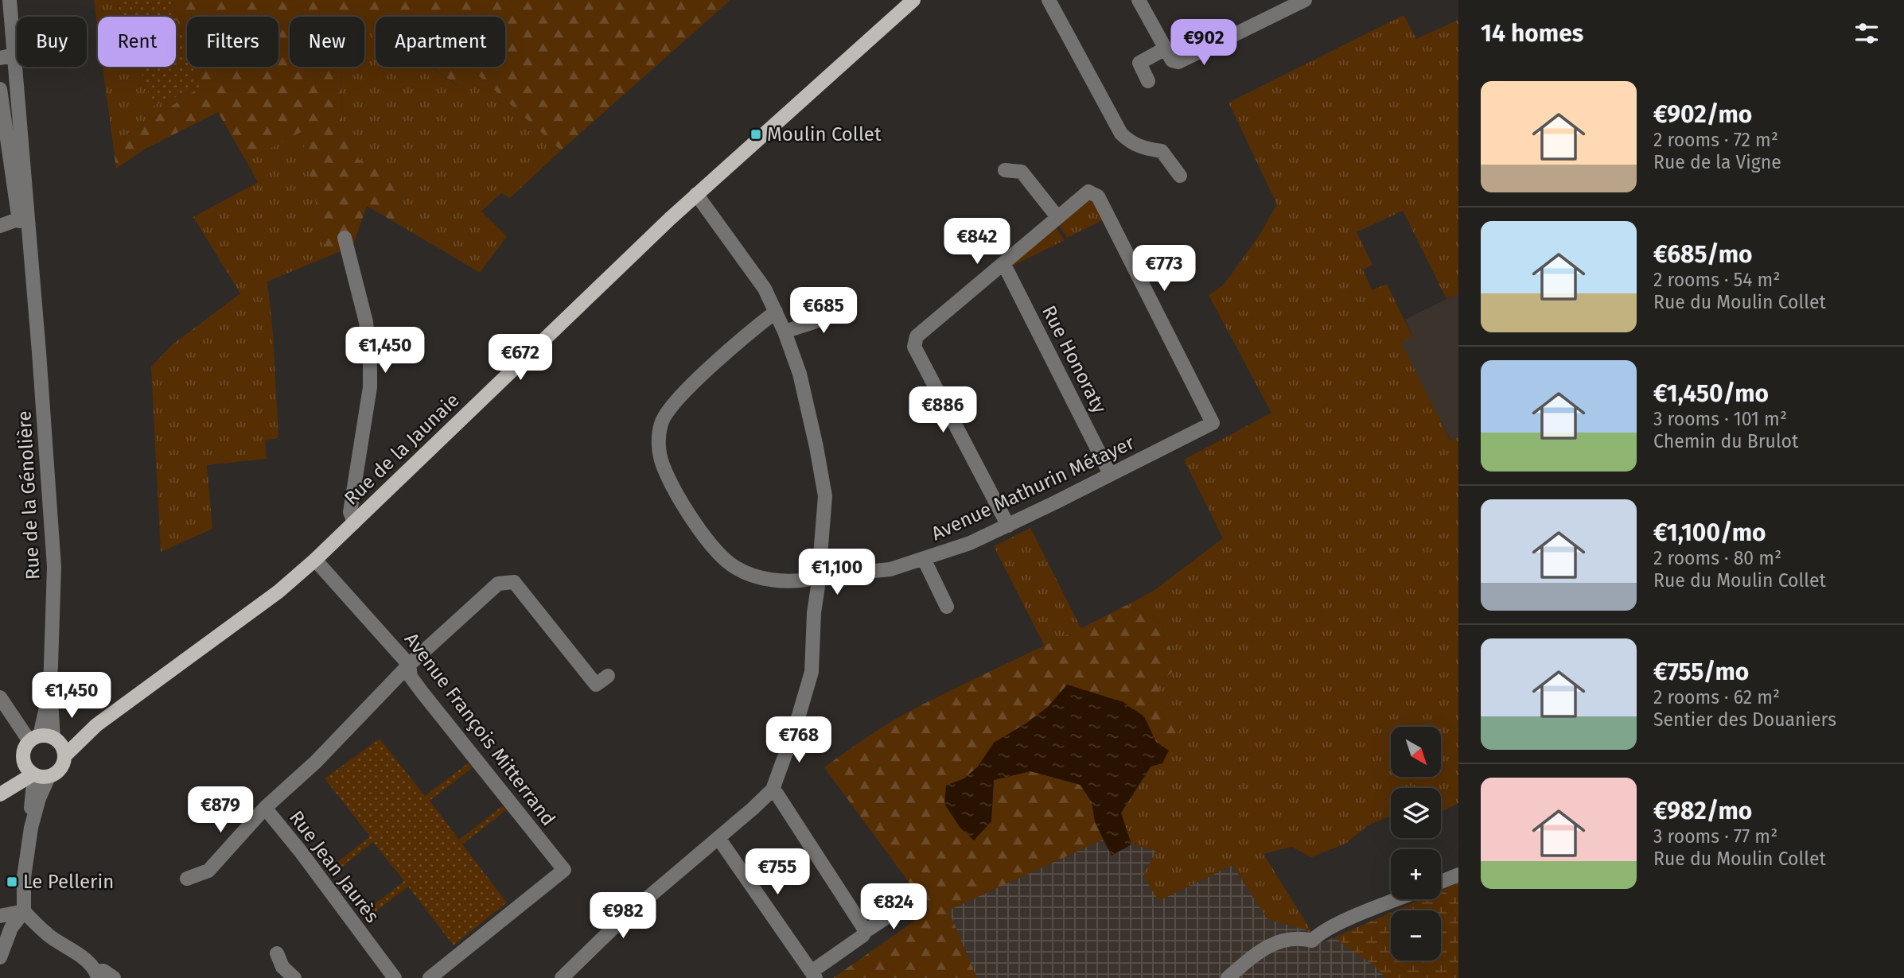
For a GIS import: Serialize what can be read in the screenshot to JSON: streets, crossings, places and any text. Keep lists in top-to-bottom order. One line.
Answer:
{"streets":{"main road":["Rue de la Jaunaie"],"street":["Rue Honoraty","Avenue Mathurin Métayer","Rue de la Génolière","Avenue François Mitterrand","Rue Jean Jaurès"]},"crossings":[["Rue Honoraty","Avenue Mathurin Métayer"],["Rue de la Jaunaie","Rue de la Génolière"],["Rue de la Jaunaie","Avenue François Mitterrand"],["Avenue François Mitterrand","Rue Jean Jaurès"]],"places":{"transit":["Moulin Collet","Le Pellerin"]},"north":"bottom right","page":{"heading":"14 homes","chip":["Buy","Rent","Filters","New","Apartment"],"price":["€902","€842","€773","€685","€1,450","€672","€886","€1,100","€1,450","€768","€879","€755","€824","€982"],"list":[{"name":"€902/mo","note":"2 rooms · 72 m² · Rue de la Vigne"},{"name":"€685/mo","note":"2 rooms · 54 m² · Rue du Moulin Collet"},{"name":"€1,450/mo","note":"3 rooms · 101 m² · Chemin du Brulot"},{"name":"€1,100/mo","note":"2 rooms · 80 m² · Rue du Moulin Collet"},{"name":"€755/mo","note":"2 rooms · 62 m² · Sentier des Douaniers"},{"name":"€982/mo","note":"3 rooms · 77 m² · Rue du Moulin Collet"}],"map_buttons":["+","−"]}}
